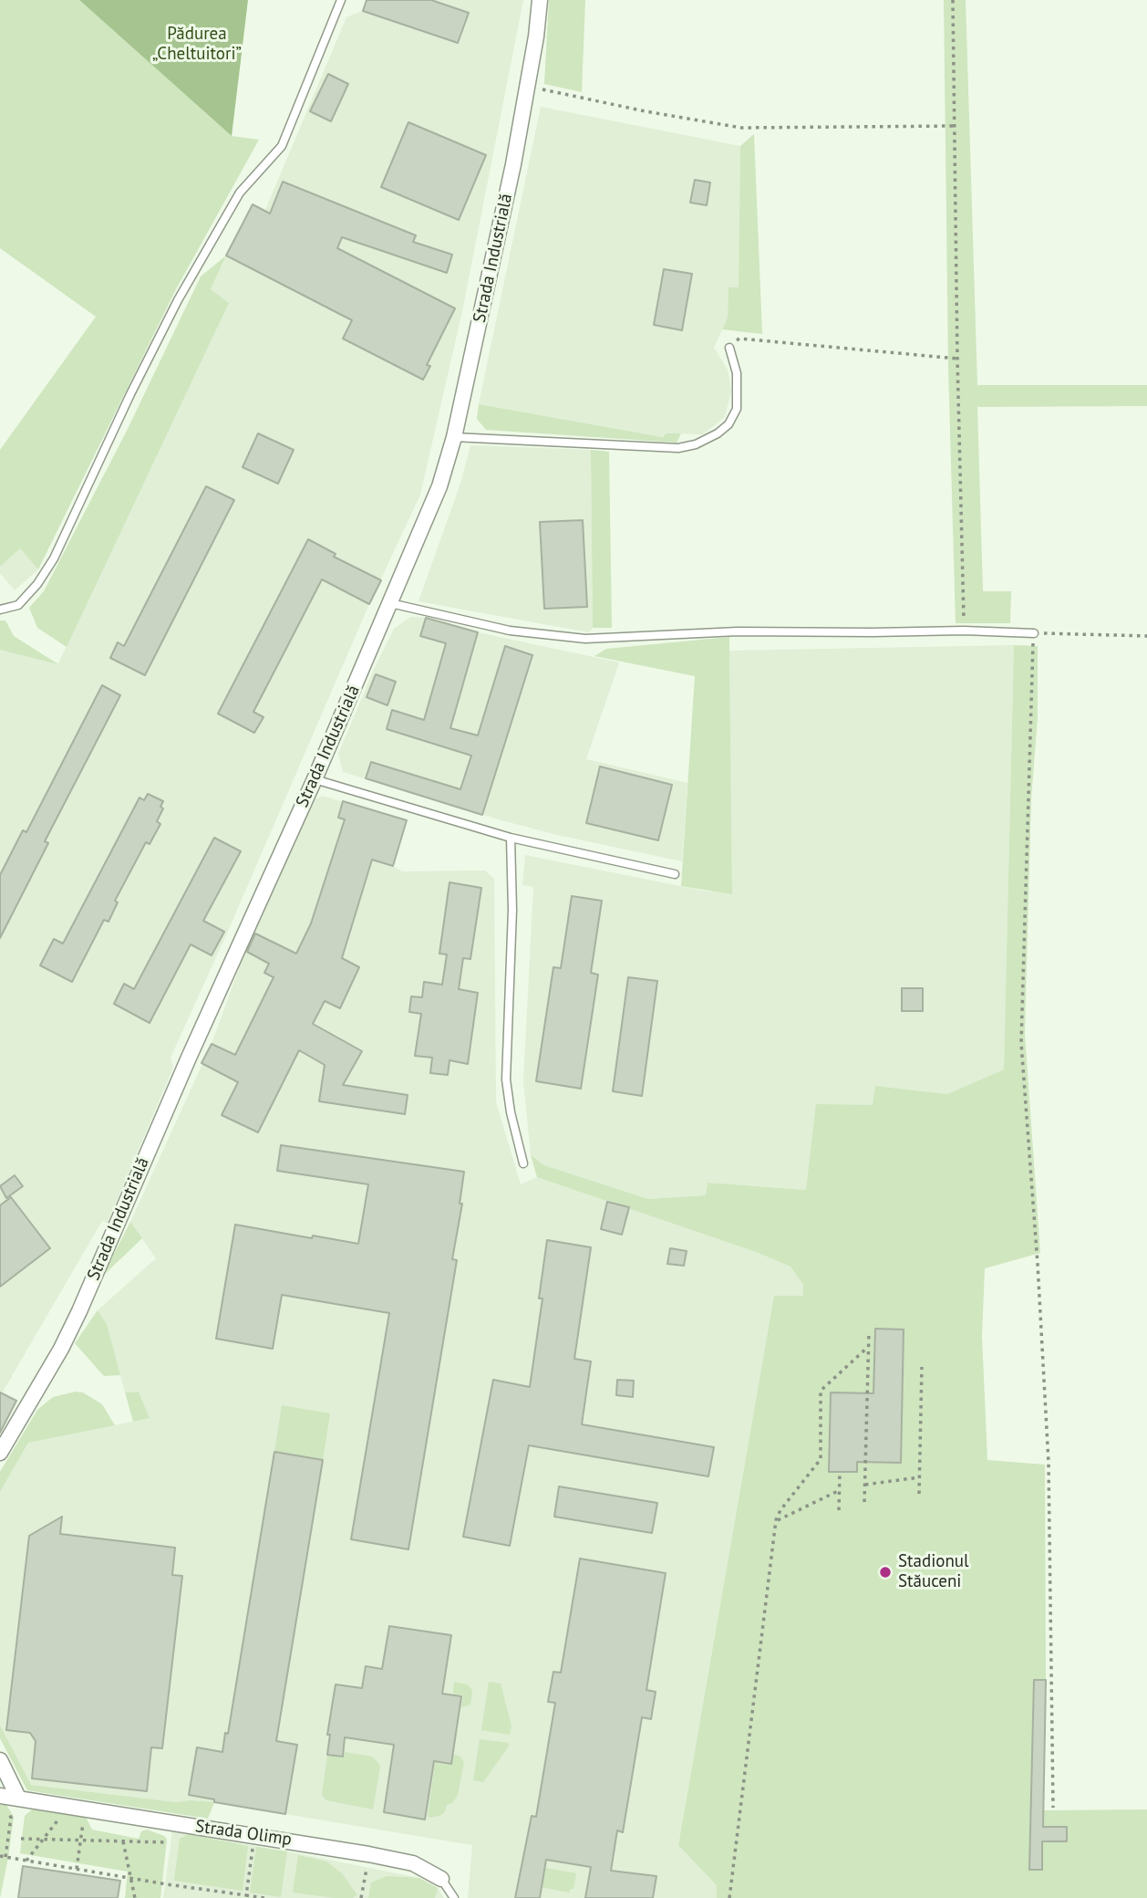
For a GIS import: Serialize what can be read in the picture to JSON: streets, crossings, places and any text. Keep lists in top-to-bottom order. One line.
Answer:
{"streets":{"street":["Strada Industrială","Strada Olimp"]},"parks":["Pădurea „Cheltuitori”"],"places":["Stadionul Stăuceni"]}
